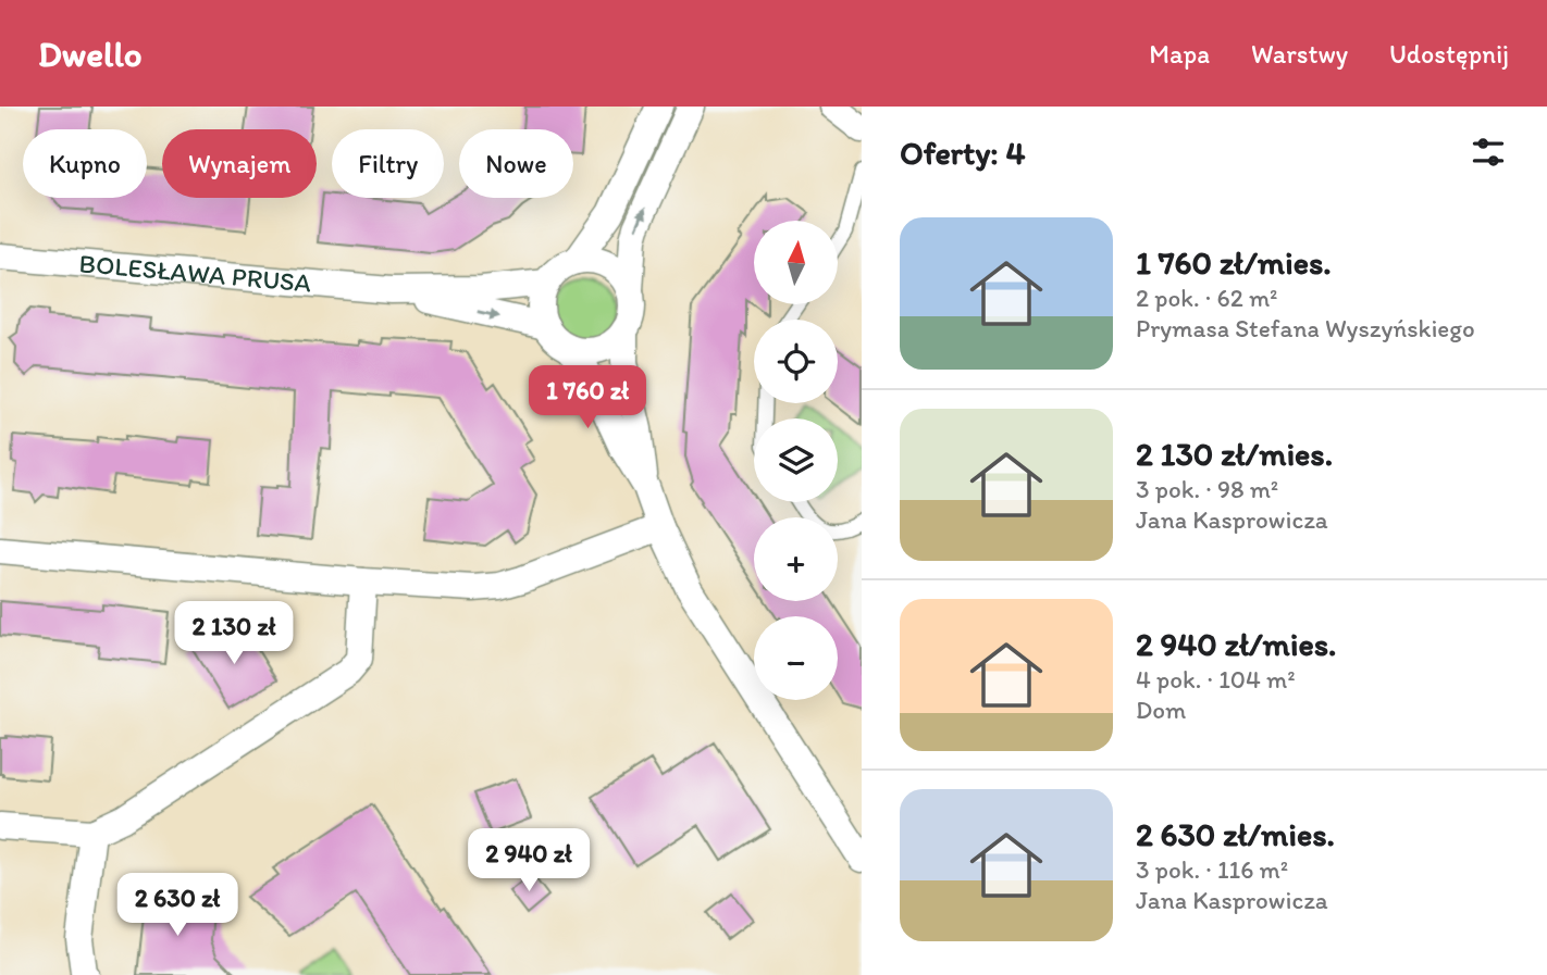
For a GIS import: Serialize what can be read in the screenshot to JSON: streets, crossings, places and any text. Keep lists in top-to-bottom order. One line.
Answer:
{"streets":{"street":["BOLESŁAWA PRUSA"]},"north":"top","page":{"header":"Dwello","nav":["Mapa","Warstwy","Udostępnij"],"heading":"Oferty: 4","chip":["Kupno","Wynajem","Filtry","Nowe"],"list":[{"name":"1 760 zł/mies.","note":"2 pok. · 62 m² · Prymasa Stefana Wyszyńskiego"},{"name":"2 130 zł/mies.","note":"3 pok. · 98 m² · Jana Kasprowicza"},{"name":"2 940 zł/mies.","note":"4 pok. · 104 m² · Dom"},{"name":"2 630 zł/mies.","note":"3 pok. · 116 m² · Jana Kasprowicza"}],"map_buttons":["+","−"],"price":["1 760 zł","2 130 zł","2 940 zł","2 630 zł"]}}
